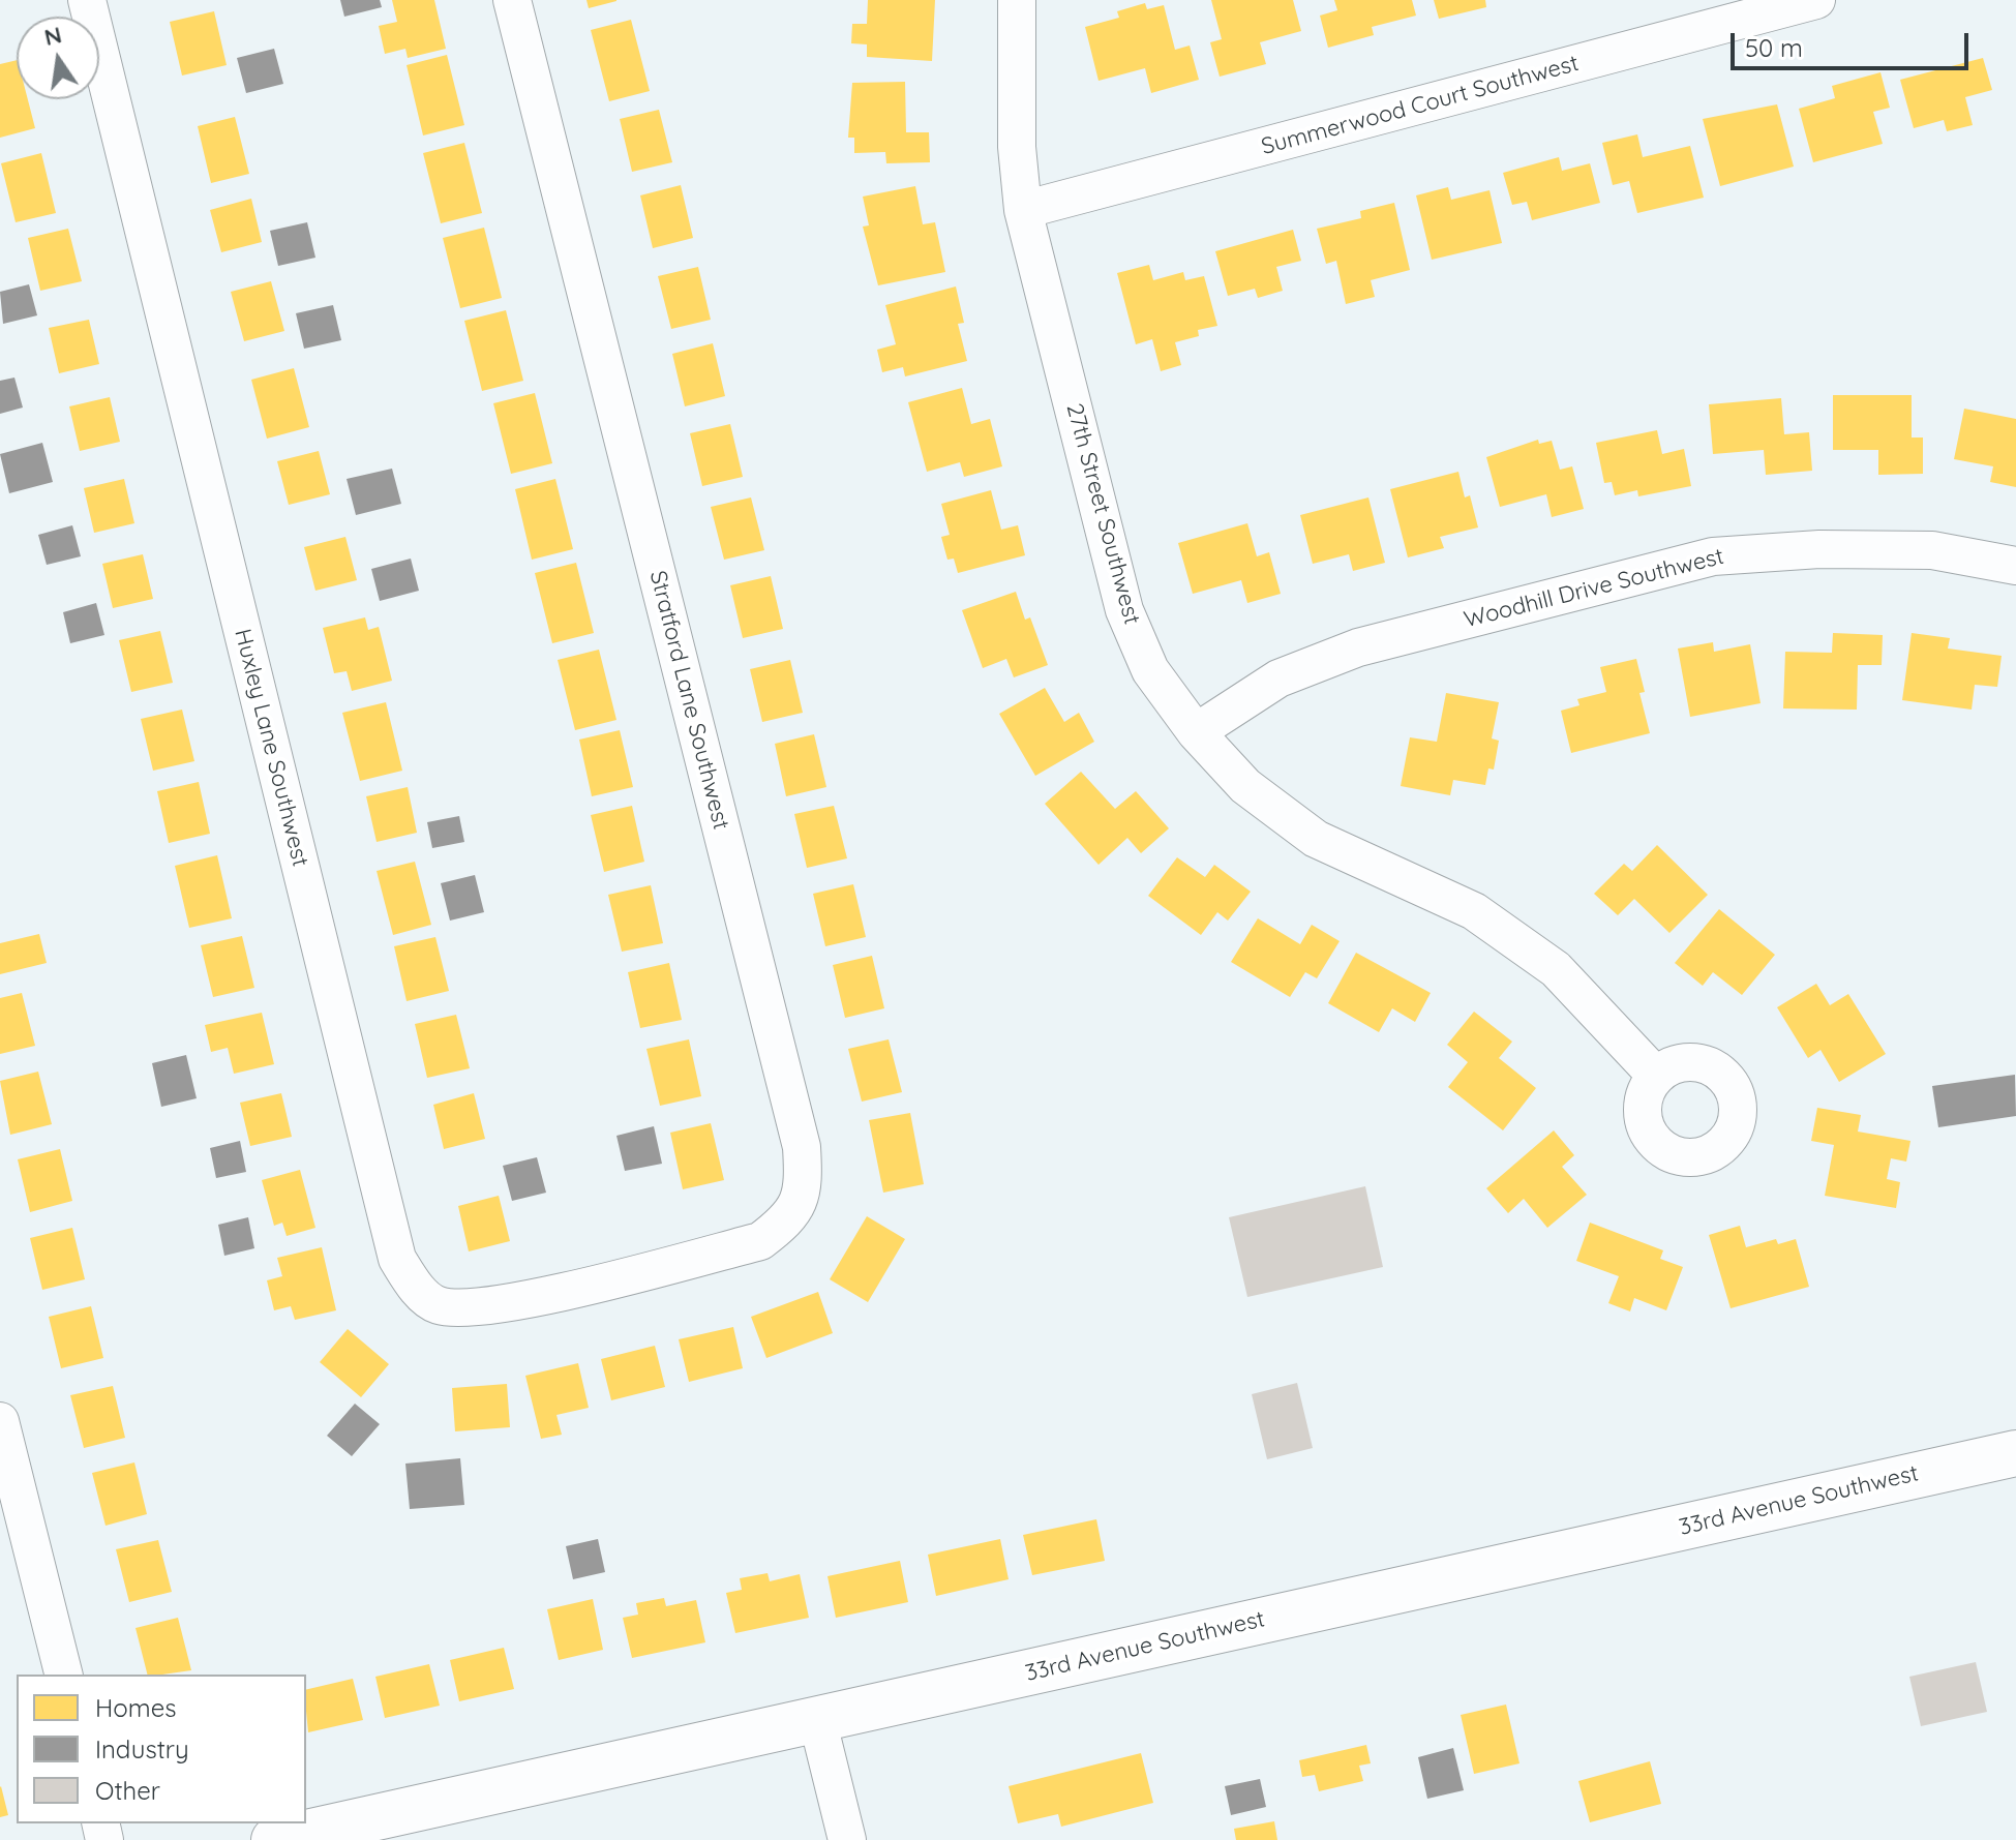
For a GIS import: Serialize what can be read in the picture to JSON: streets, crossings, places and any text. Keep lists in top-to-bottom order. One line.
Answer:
{"streets":{"street":["Summerwood Court Southwest","27th Street Southwest","Woodhill Drive Southwest","Stratford Lane Southwest","Huxley Lane Southwest","33rd Avenue Southwest"]},"crossings":[["Summerwood Court Southwest","27th Street Southwest"],["27th Street Southwest","Woodhill Drive Southwest"],["Stratford Lane Southwest","Huxley Lane Southwest"]],"legend":["Homes","Industry","Other"],"scale_bar":"50 m","north":"top"}
